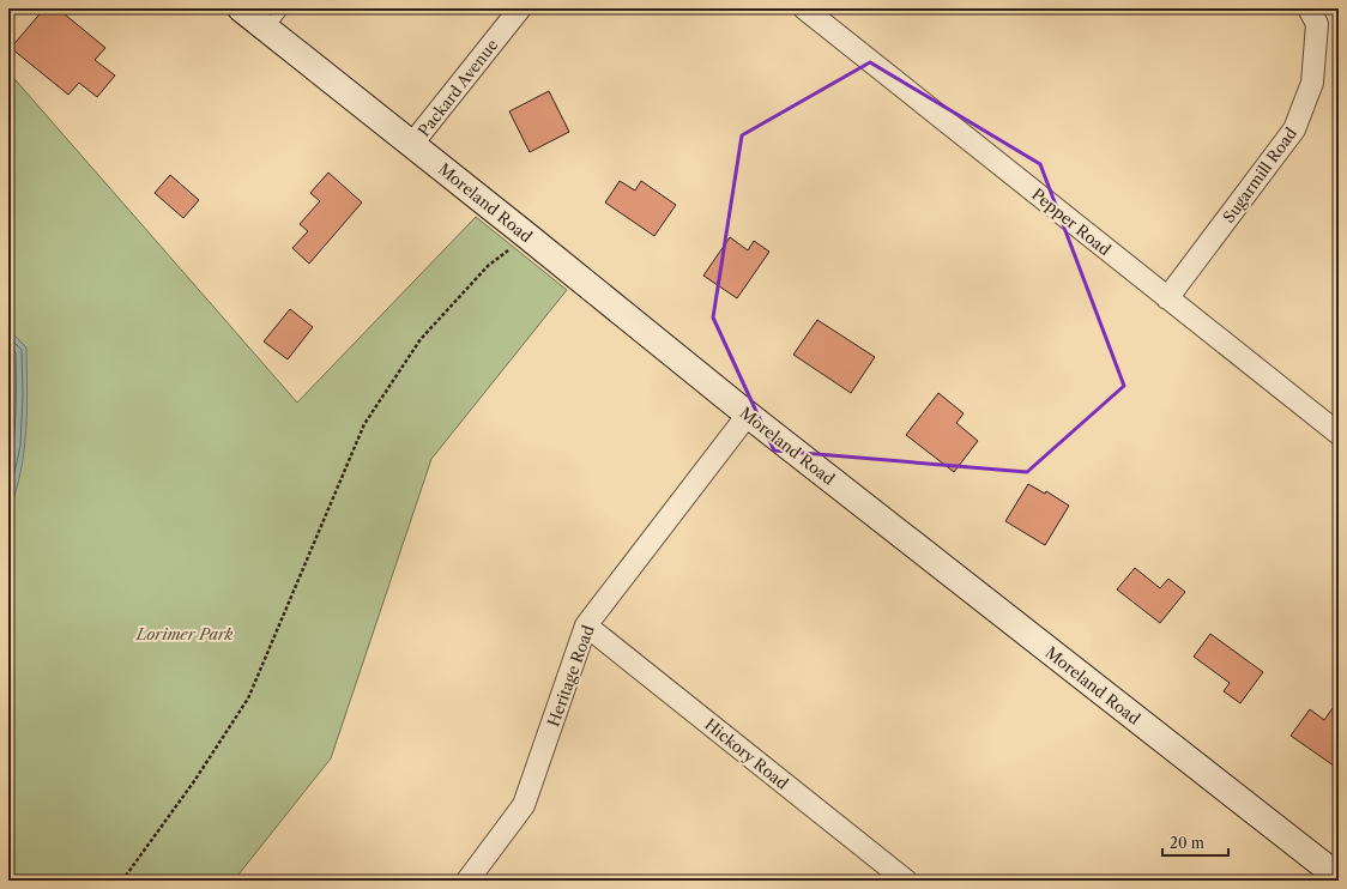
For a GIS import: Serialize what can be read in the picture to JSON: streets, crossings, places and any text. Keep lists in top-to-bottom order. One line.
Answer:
{"streets":{"street":["Packard Avenue","Sugarmill Road","Moreland Road","Pepper Road","Heritage Road","Hickory Road"]},"crossings":[["Packard Avenue","Moreland Road"],["Sugarmill Road","Pepper Road"],["Moreland Road","Heritage Road"],["Heritage Road","Hickory Road"]],"parks":["Lorimer Park"],"scale_bar":"20 m"}
